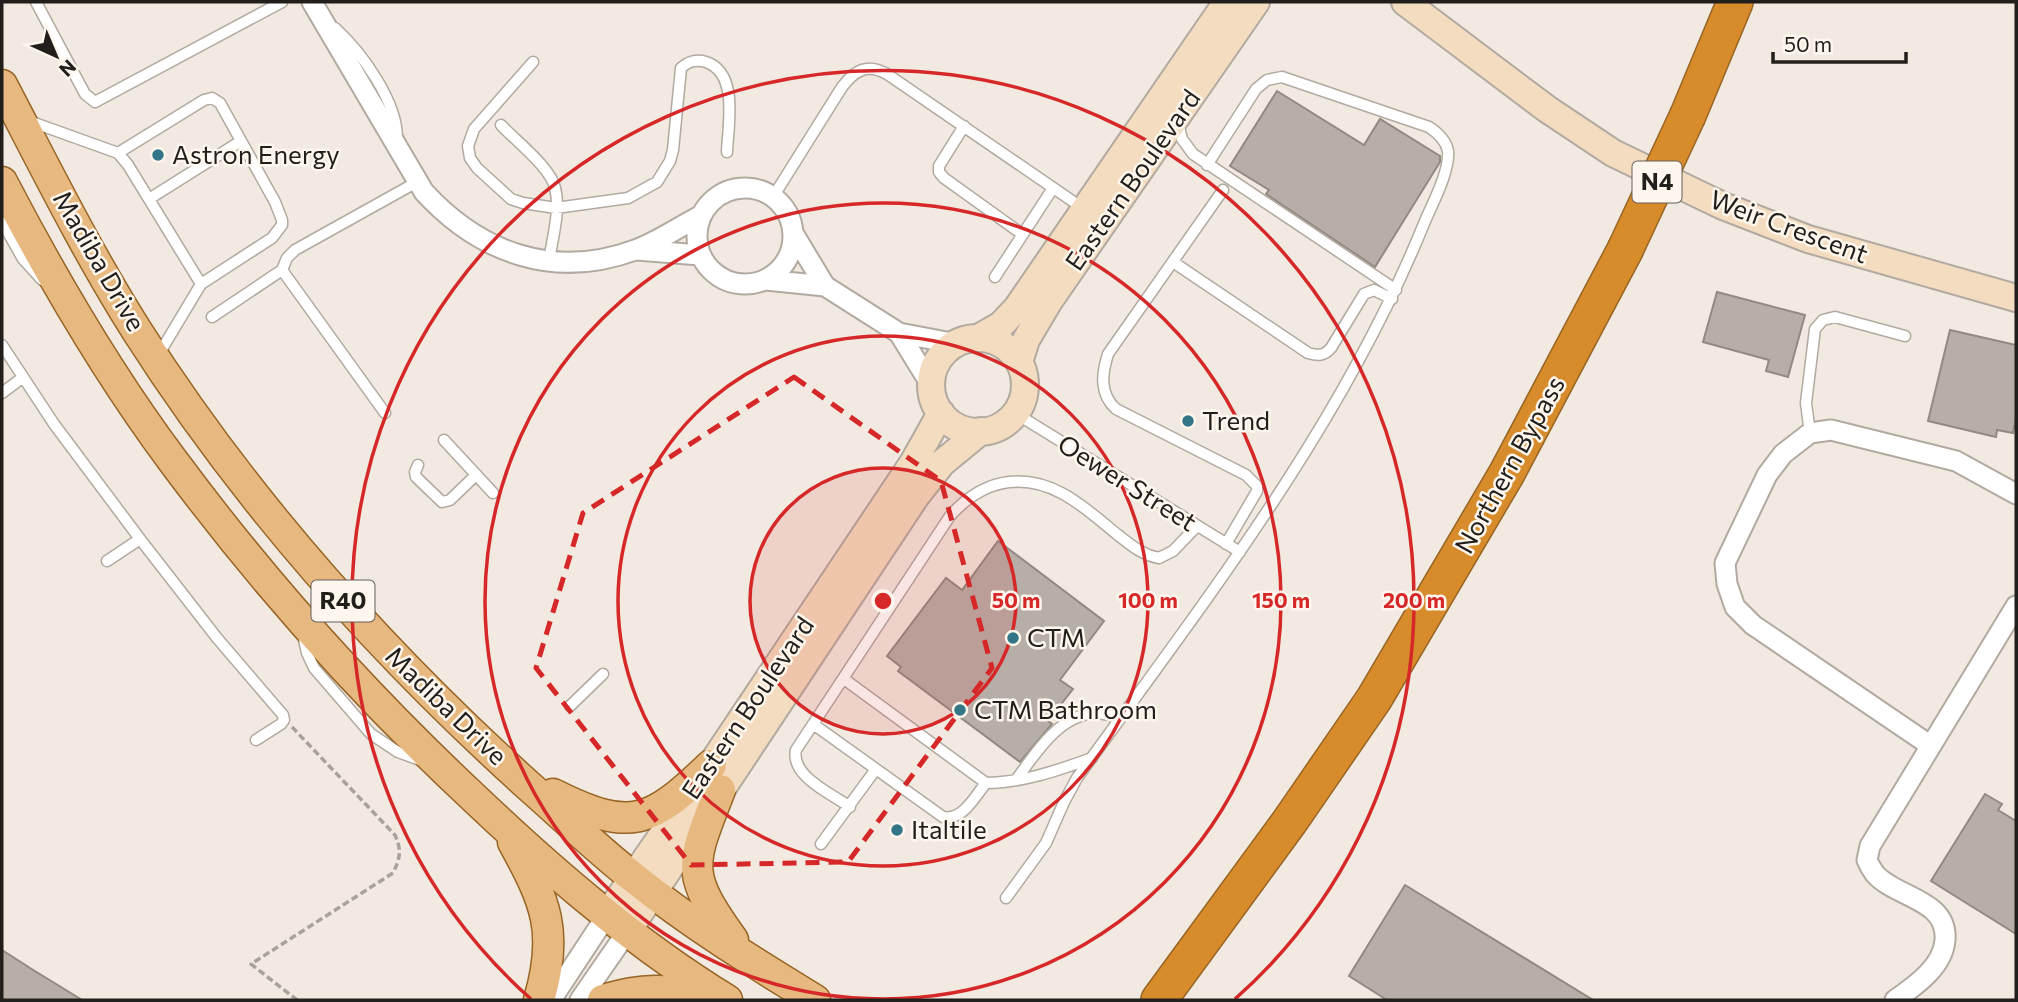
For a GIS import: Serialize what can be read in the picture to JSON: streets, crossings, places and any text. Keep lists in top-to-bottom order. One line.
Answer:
{"streets":{"highway":["N4","Northern Bypass"],"main road":["Madiba Drive","R40"],"street":["Eastern Boulevard","Weir Crescent"],"lane":["Oewer Street"]},"crossings":[["Eastern Boulevard","Madiba Drive"],["Eastern Boulevard","Oewer Street"]],"places":["Astron Energy","Trend","CTM","CTM Bathroom","Italtile"],"scale_bar":"50 m","north":"bottom right","rings":["50 m","100 m","150 m","200 m"]}
